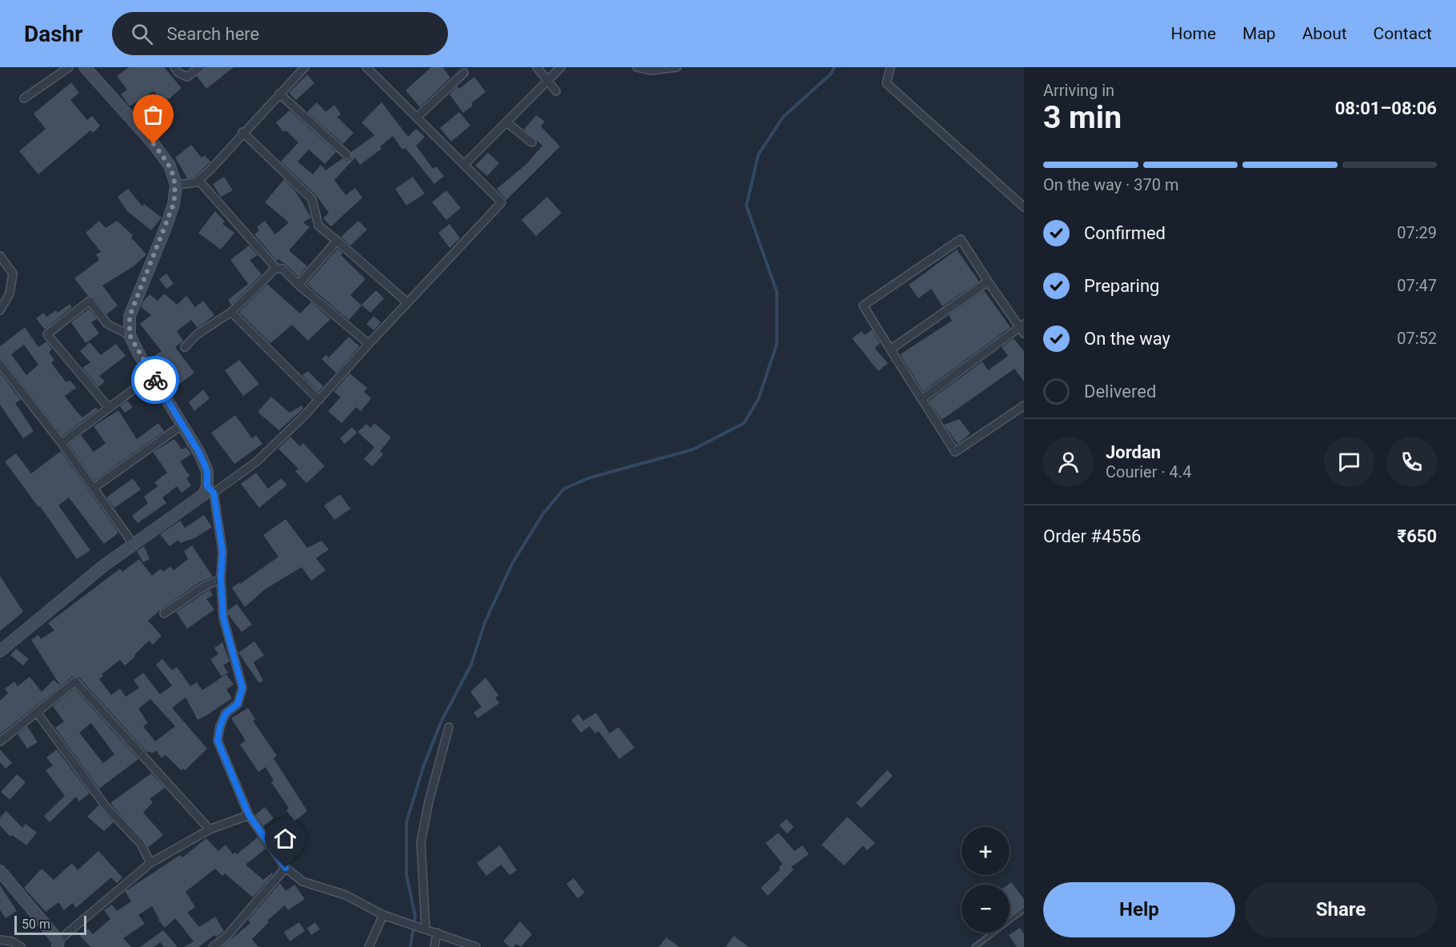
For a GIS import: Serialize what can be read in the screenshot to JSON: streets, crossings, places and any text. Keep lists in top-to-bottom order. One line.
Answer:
{"scale_bar":"50 m","page":{"header":"Dashr","search":"Search here","nav":["Home","Map","About","Contact"],"heading":["3 min","Arriving in","08:01–08:06"],"panel":["Jordan","Courier · 4.4","Order #4556","₹650"],"bar":"On the way · 370 m","list":[["Confirmed","07:29"],["Preparing","07:47"],["On the way","07:52"],"Delivered"],"map_buttons":["+","−"],"buttons":["Help","Share"],"scale":"50 m"}}
